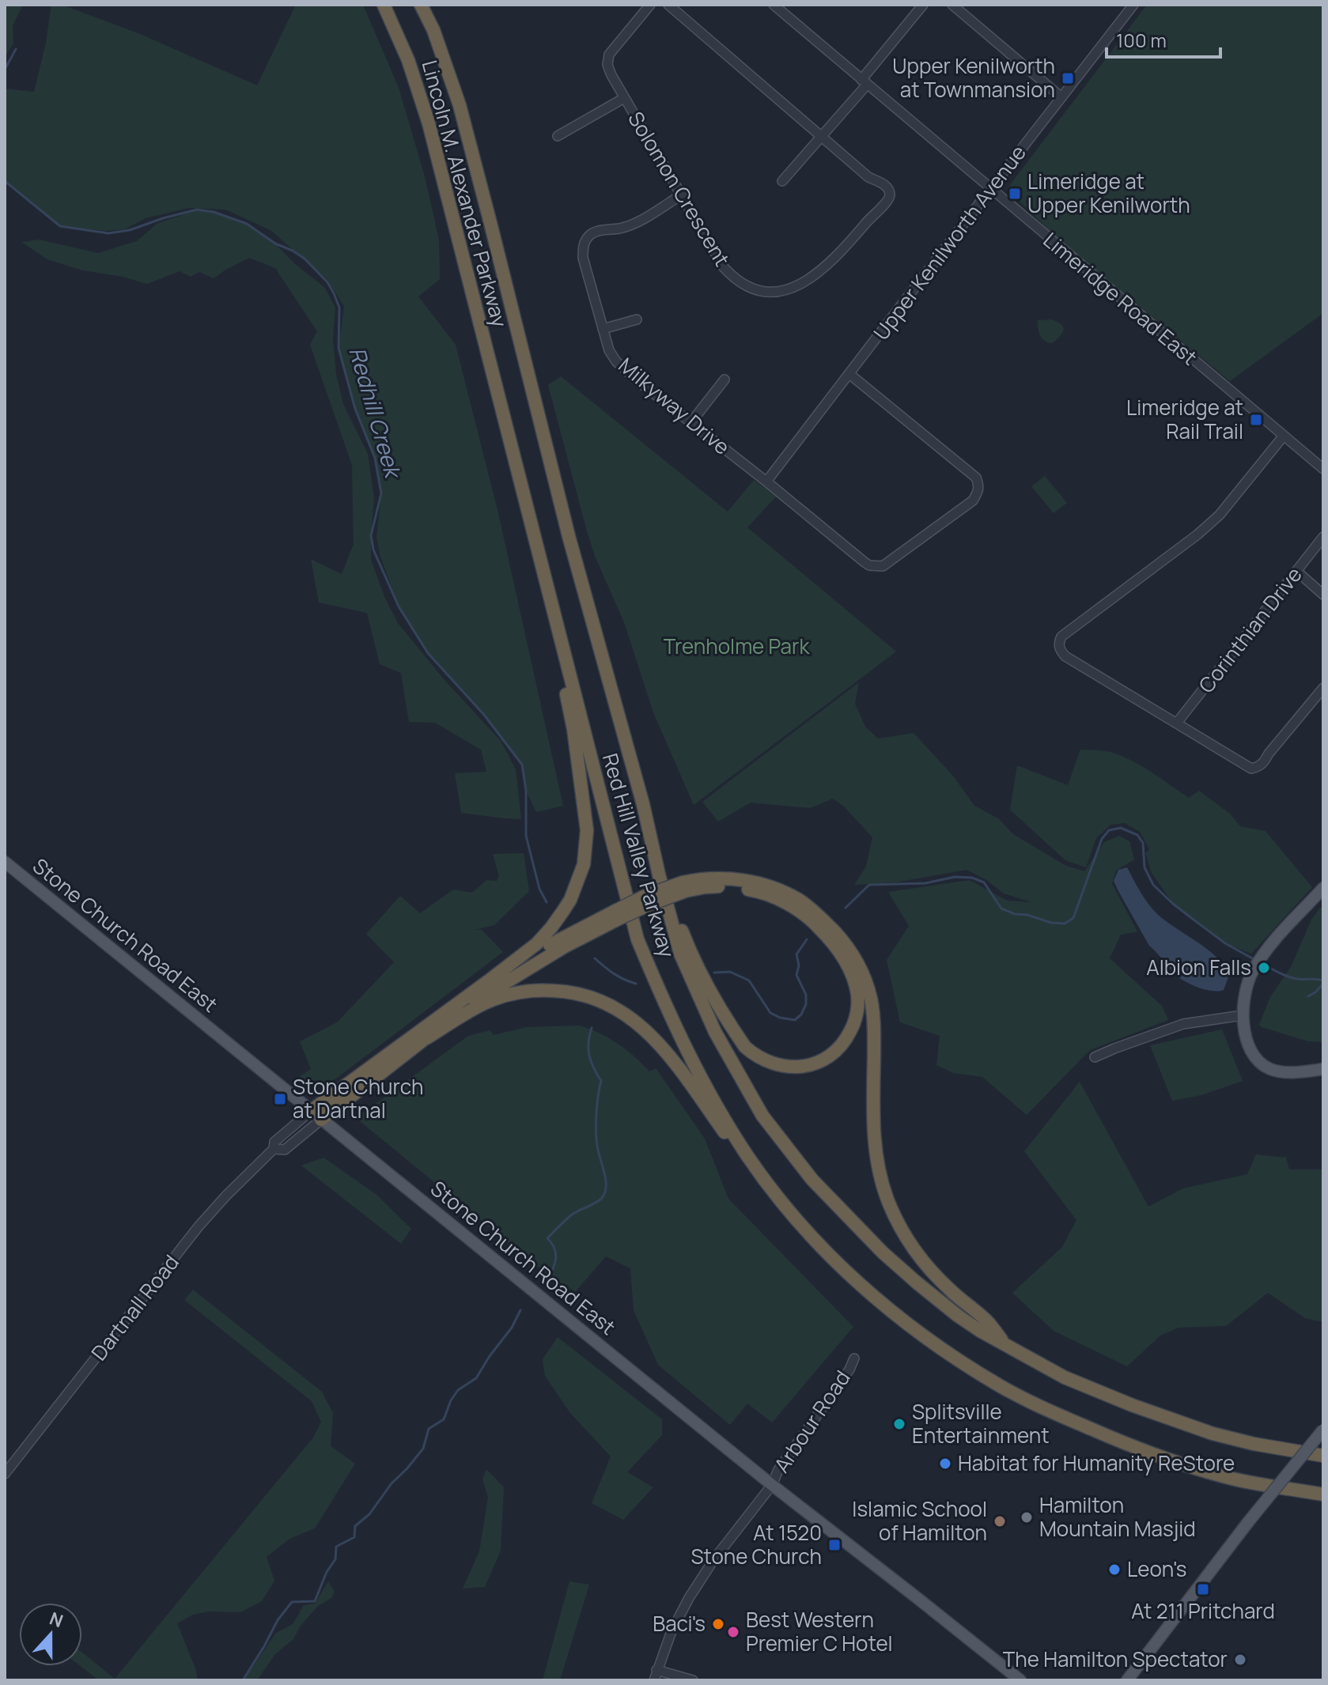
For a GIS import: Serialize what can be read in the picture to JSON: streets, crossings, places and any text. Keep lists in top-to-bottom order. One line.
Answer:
{"streets":{"highway":["Lincoln M. Alexander Parkway","Red Hill Valley Parkway"],"main road":["Stone Church Road East"],"street":["Solomon Crescent","Upper Kenilworth Avenue","Limeridge Road East","Milkyway Drive","Corinthian Drive","Dartnall Road","Arbour Road"]},"crossings":[["Solomon Crescent","Milkyway Drive"],["Lincoln M. Alexander Parkway","Red Hill Valley Parkway"],["Upper Kenilworth Avenue","Limeridge Road East"],["Upper Kenilworth Avenue","Milkyway Drive"],["Stone Church Road East","Dartnall Road"],["Stone Church Road East","Arbour Road"]],"water":["Redhill Creek"],"parks":["Trenholme Park"],"places":{"transit":["Upper Kenilworth at Townmansion","Limeridge at Upper Kenilworth","Limeridge at Rail Trail","Stone Church at Dartnal","At 1520 Stone Church","At 211 Pritchard"],"other":["Albion Falls","Splitsville Entertainment","Habitat for Humanity ReStore","Hamilton Mountain Masjid","Islamic School of Hamilton","Leon's","Baci's","Best Western Premier C Hotel","The Hamilton Spectator"]},"scale_bar":"100 m","north":"top"}
